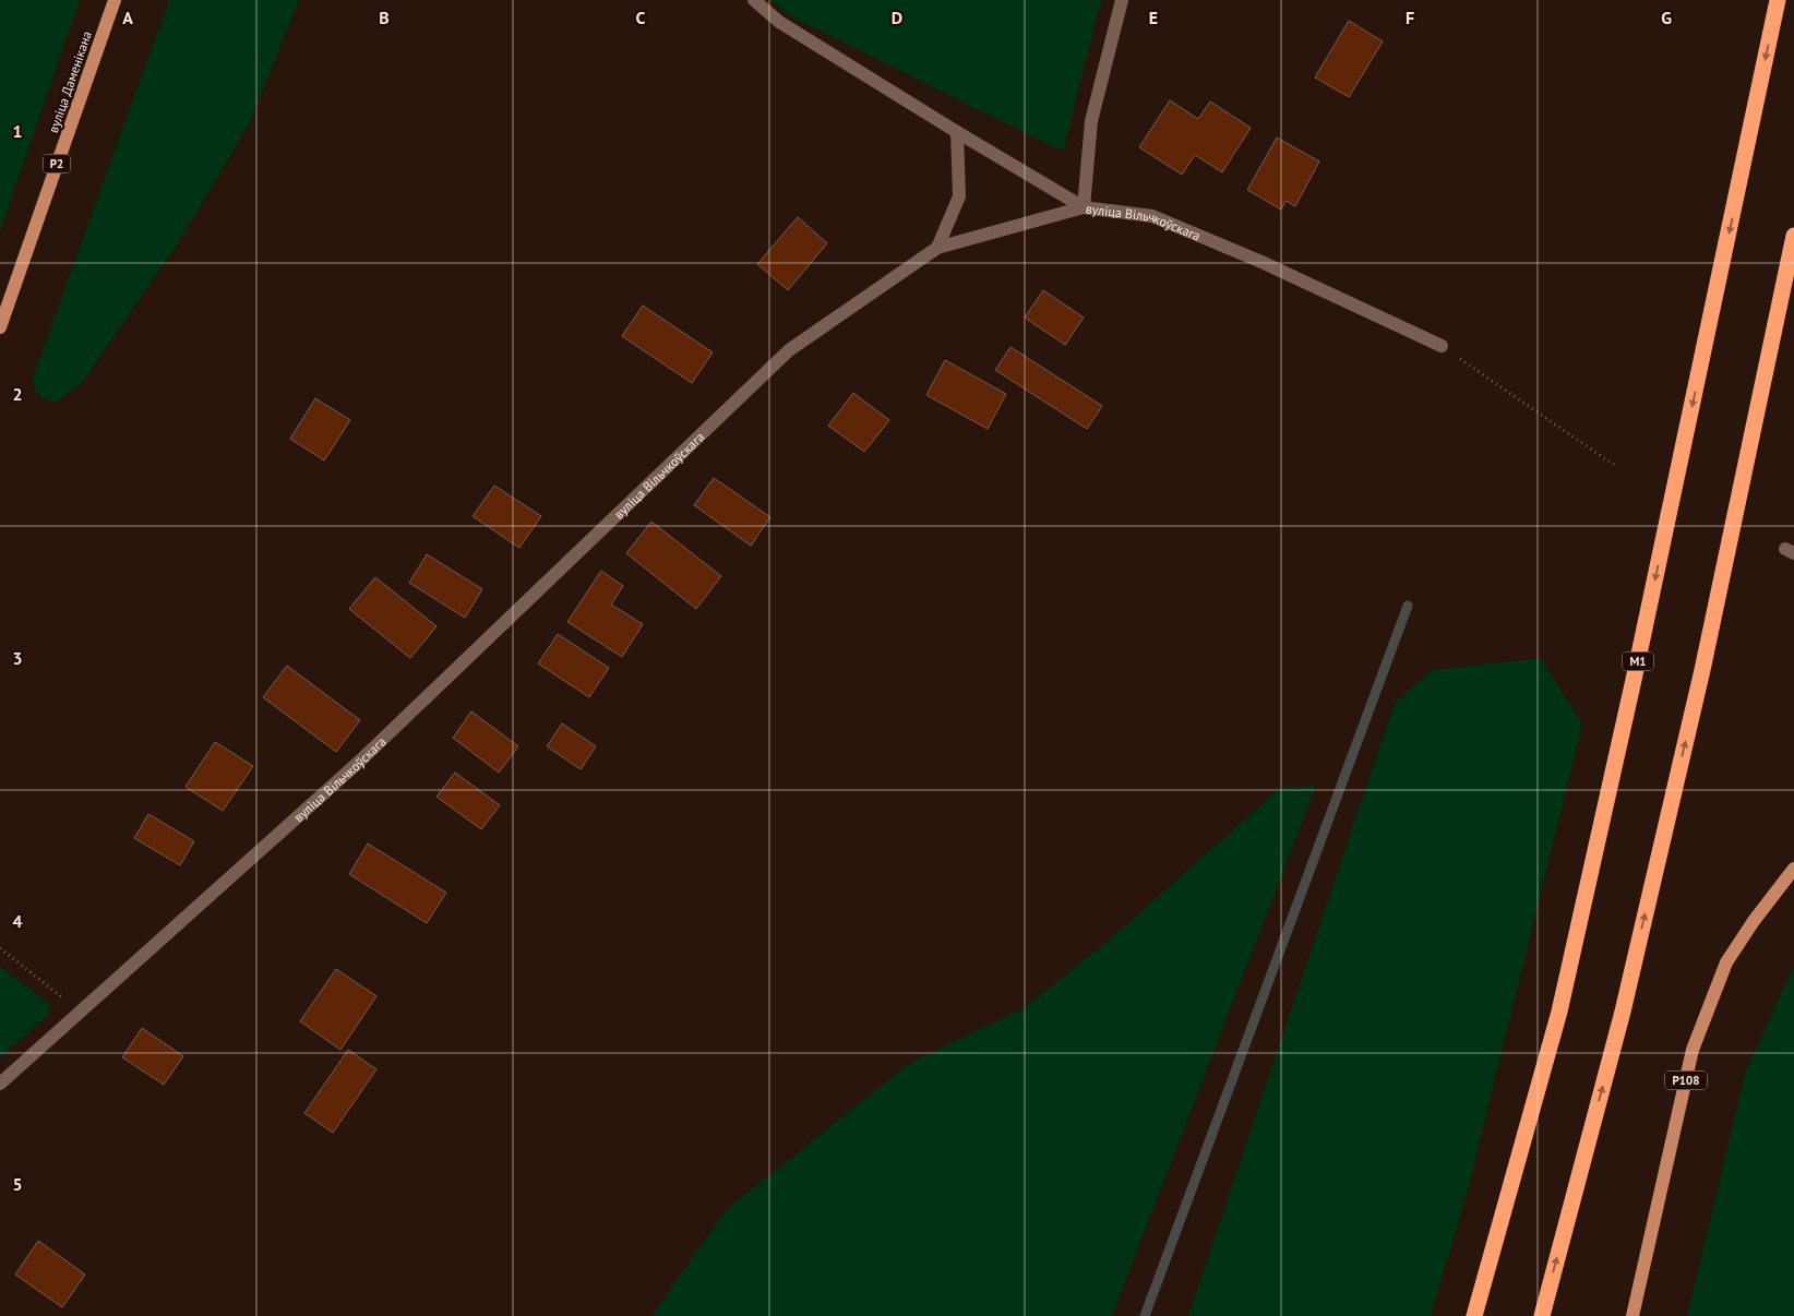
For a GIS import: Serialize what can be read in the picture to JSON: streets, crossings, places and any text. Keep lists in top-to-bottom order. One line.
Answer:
{"streets":{"highway":["М1"],"main road":["вуліца Даменікана","Р2","Р108"],"street":["вуліца Вільчкоўскага"]},"grid":{"columns":["A","B","C","D","E","F","G"],"rows":["1","2","3","4","5"]}}
